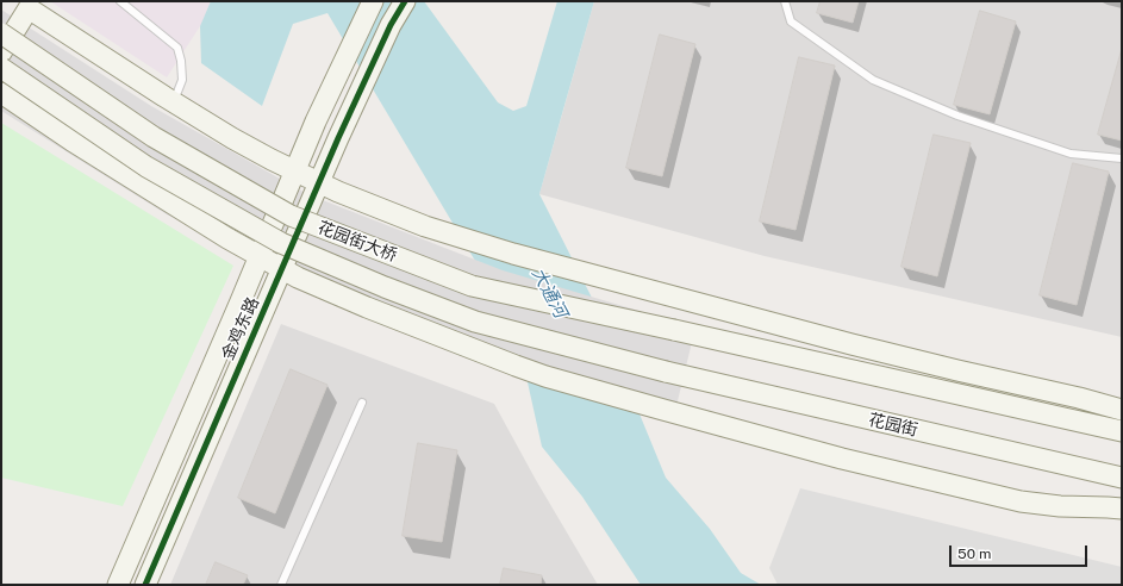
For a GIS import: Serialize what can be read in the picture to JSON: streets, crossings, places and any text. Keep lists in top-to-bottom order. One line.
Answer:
{"streets":{"main road":["花园街大桥","金鸡东路","花园街"]},"crossings":[["花园街大桥","花园街"]],"water":["大通河"],"scale_bar":"50 m"}
